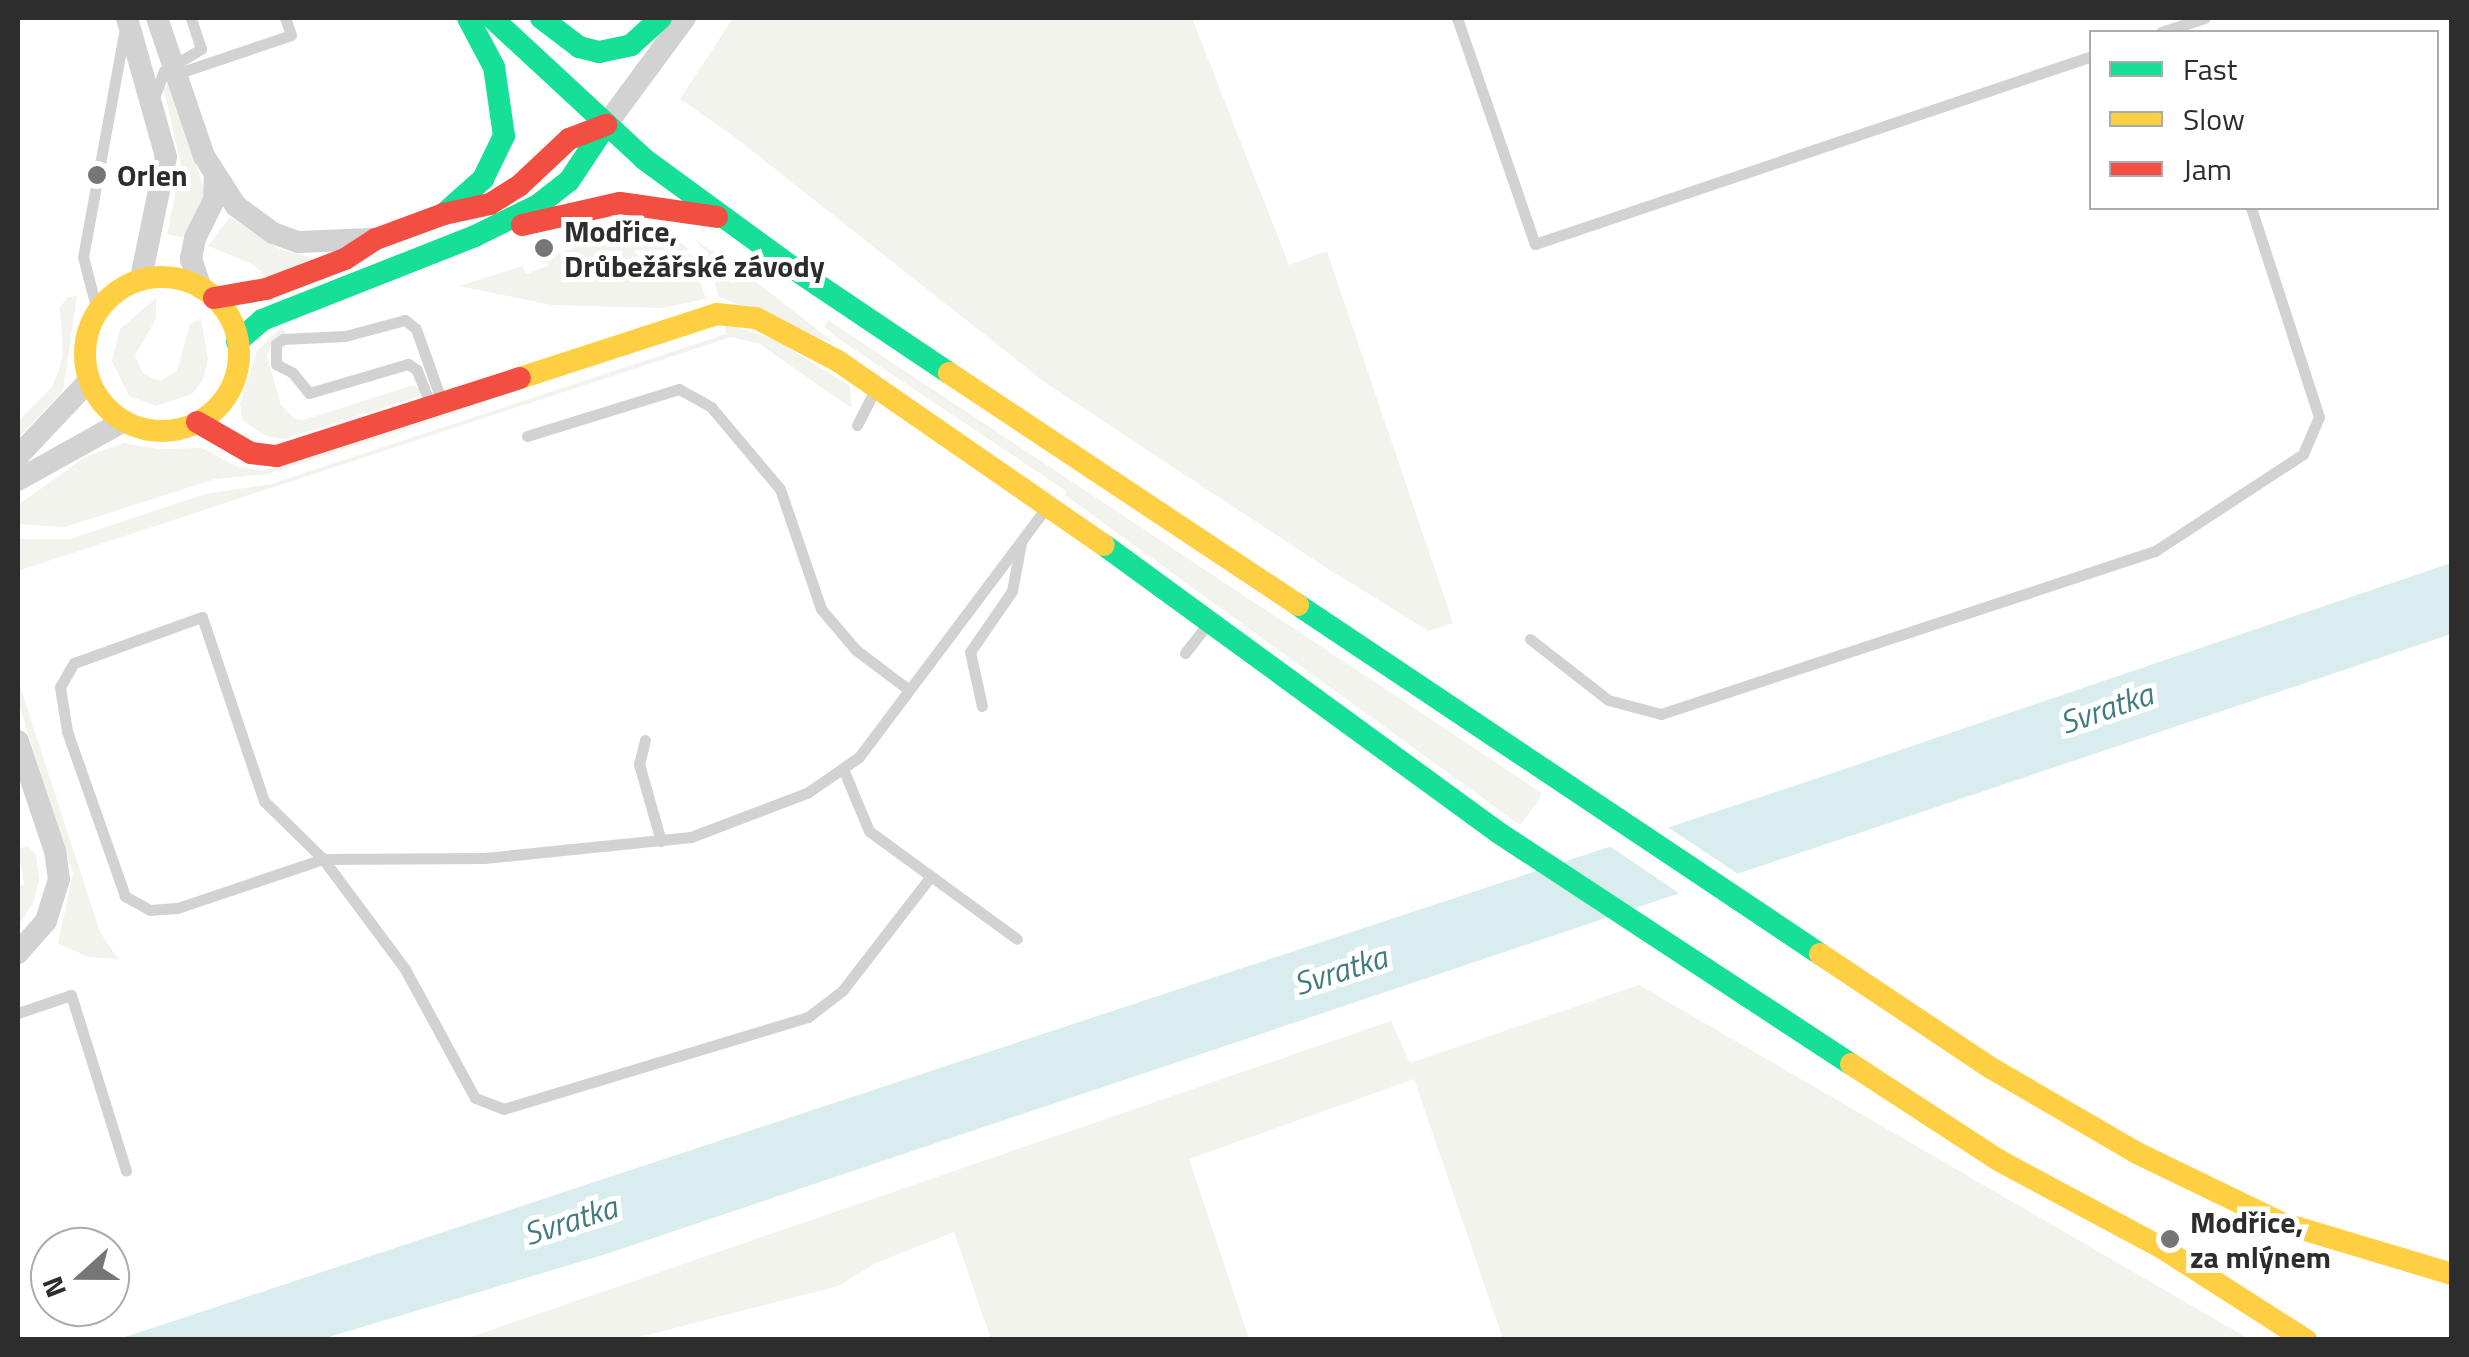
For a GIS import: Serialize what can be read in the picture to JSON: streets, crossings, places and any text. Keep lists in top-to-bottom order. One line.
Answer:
{"water":["Svratka"],"places":["Orlen","Modřice, Drůbežářské závody","Modřice, za mlýnem"],"legend":["Fast","Slow","Jam"],"north":"left"}
